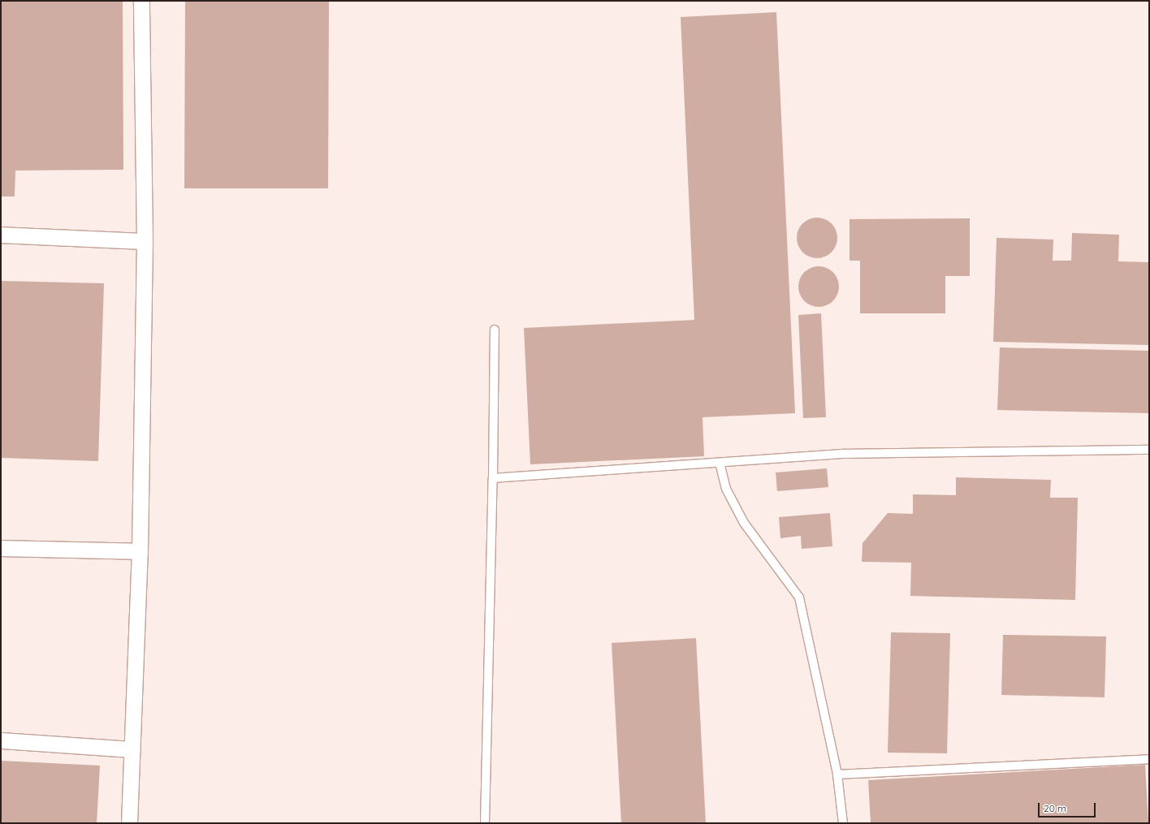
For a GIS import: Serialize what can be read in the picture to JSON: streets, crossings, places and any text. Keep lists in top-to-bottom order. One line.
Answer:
{"scale_bar":"20 m"}
